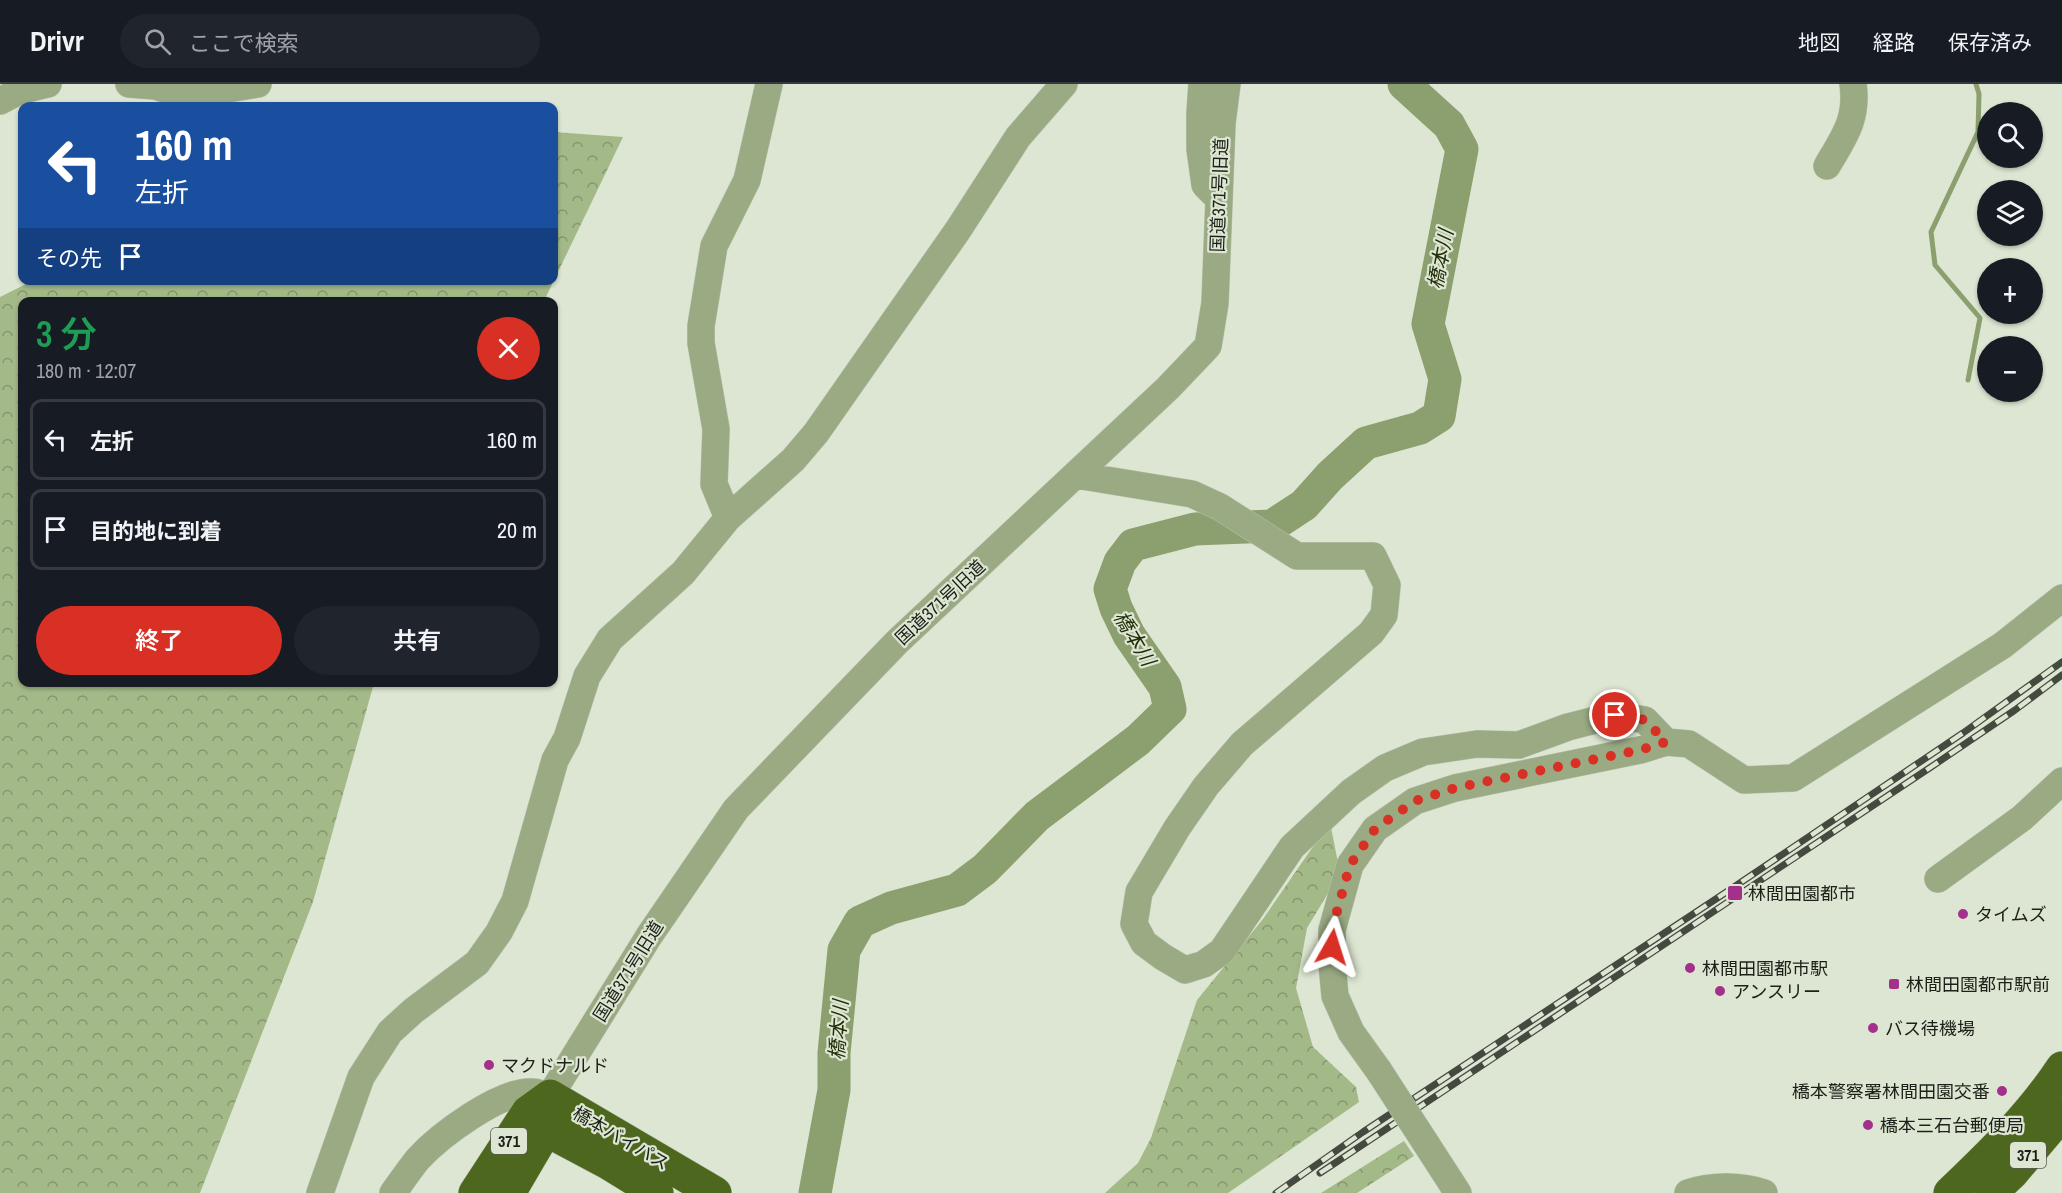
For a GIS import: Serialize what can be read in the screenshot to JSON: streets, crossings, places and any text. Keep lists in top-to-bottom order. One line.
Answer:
{"streets":{"highway":["橋本バイパス","371"],"street":["国道371号旧道"]},"crossings":[["国道371号旧道","橋本バイパス"],["国道371号旧道","371"],["橋本バイパス","371"]],"water":["橋本川"],"places":{"transit":["林間田園都市","林間田園都市駅前"],"other":["タイムズ","林間田園都市駅","アンスリー","バス待機場","マクドナルド","橋本警察署林間田園交番","橋本三石台郵便局"]},"page":{"header":"Drivr","search":"ここで検索","nav":["地図","経路","保存済み"],"map_buttons":["+","−"],"turn":["160 m","左折"],"then":"その先","heading":["3 分","180 m · 12:07"],"list":[{"name":"左折","value":"160 m"},{"name":"目的地に到着","value":"20 m"}],"buttons":["終了","共有"]}}
